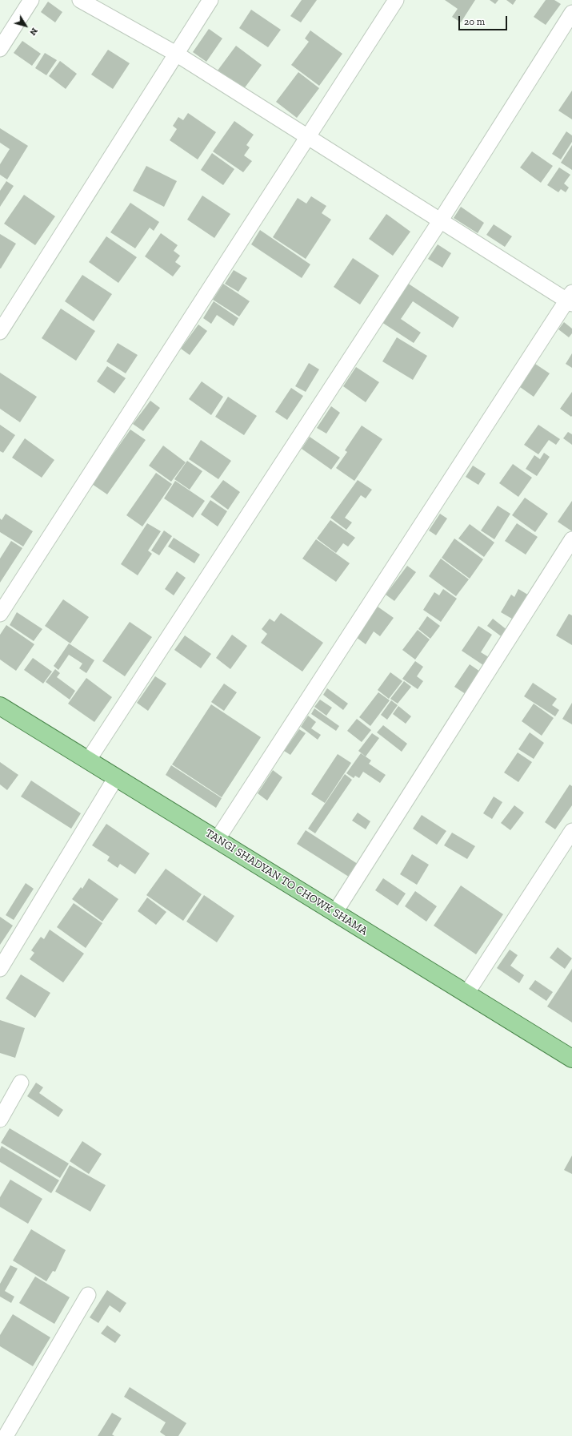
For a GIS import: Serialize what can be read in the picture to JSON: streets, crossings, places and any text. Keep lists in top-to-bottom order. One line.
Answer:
{"streets":{"main road":["TANGI SHADYAN TO CHOWK SHAMA"]},"scale_bar":"20 m","north":"bottom right"}
